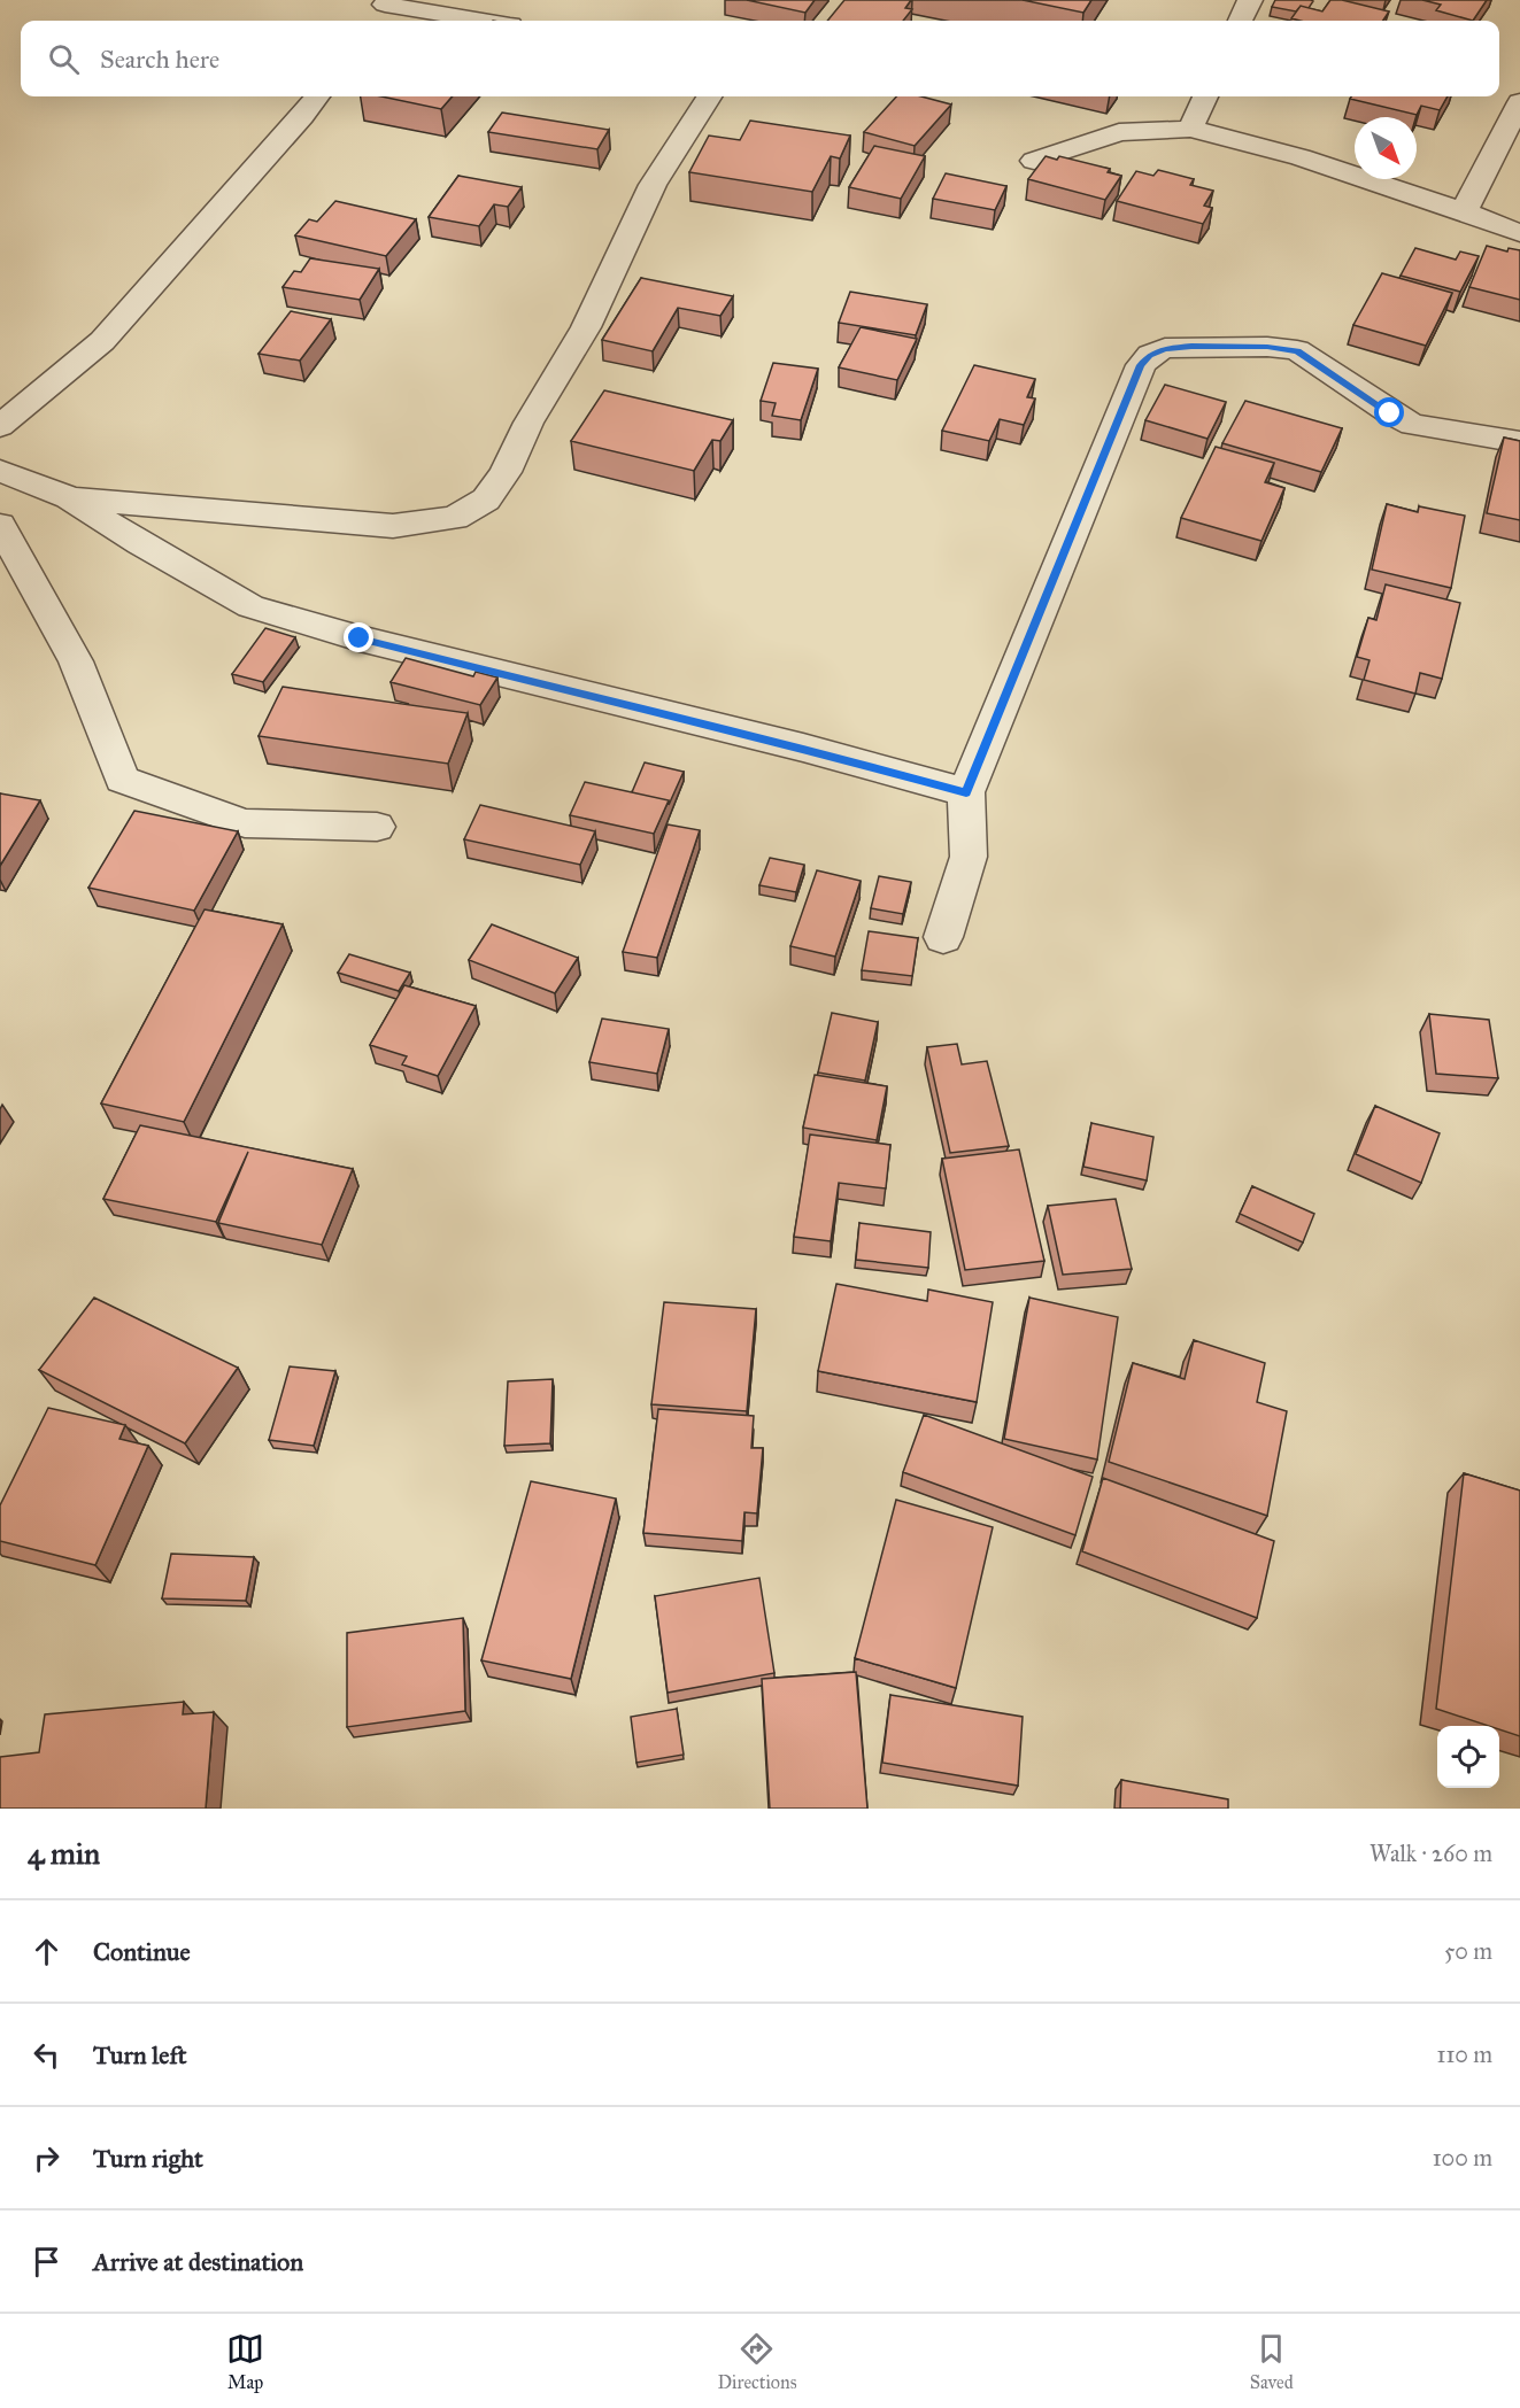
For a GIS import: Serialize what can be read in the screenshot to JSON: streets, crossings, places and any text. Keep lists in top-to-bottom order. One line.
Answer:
{"north":"bottom right","page":{"search":"Search here","heading":["4 min","Walk · 260 m"],"list":[["Continue","50 m"],["Turn left","110 m"],["Turn right","100 m"],"Arrive at destination"],"nav":["Map","Directions","Saved"]}}
